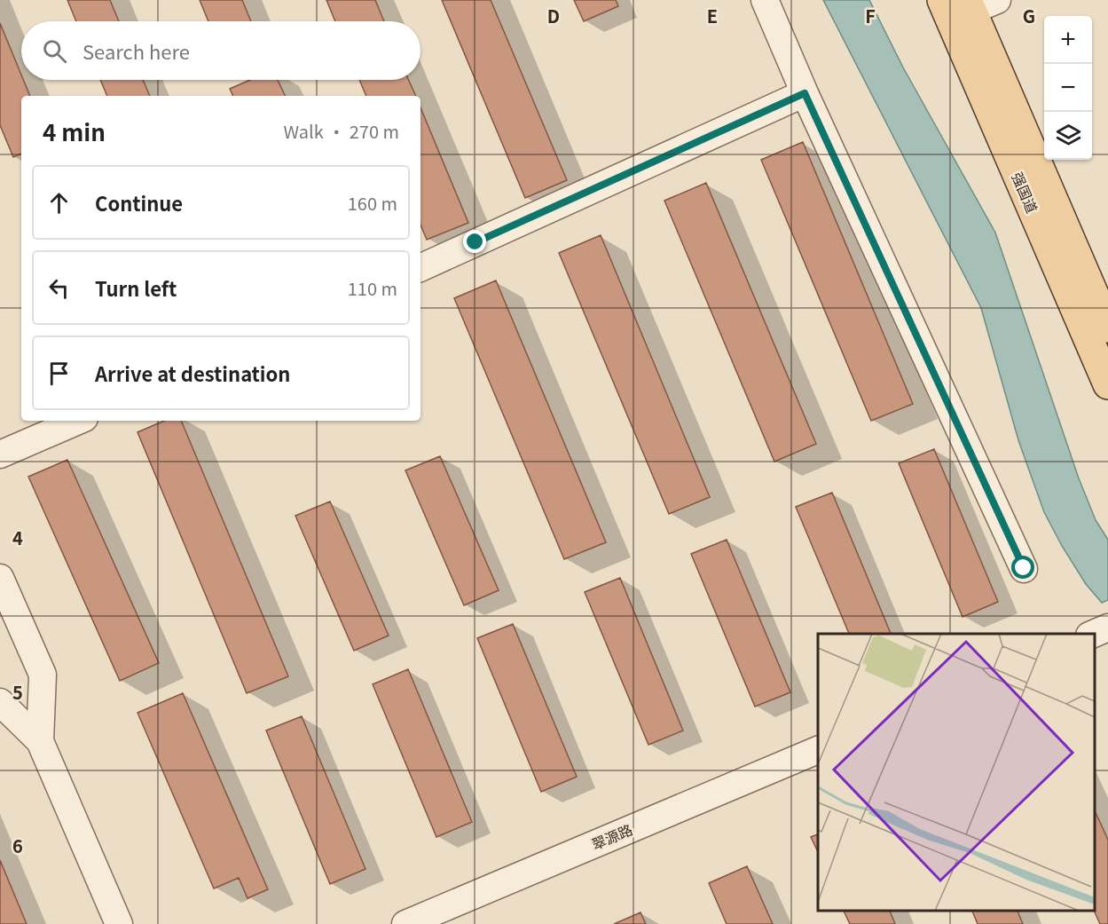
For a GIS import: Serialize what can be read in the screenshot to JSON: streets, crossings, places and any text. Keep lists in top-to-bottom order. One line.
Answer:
{"streets":{"main road":["强国道"],"street":["翠源路"]},"page":{"map_buttons":["+","−"],"search":"Search here","heading":["4 min","Walk · 270 m"],"list":[["Continue","160 m"],["Turn left","110 m"],"Arrive at destination"]},"grid":{"columns":["D","E","F","G"],"rows":["4","5","6"]}}
